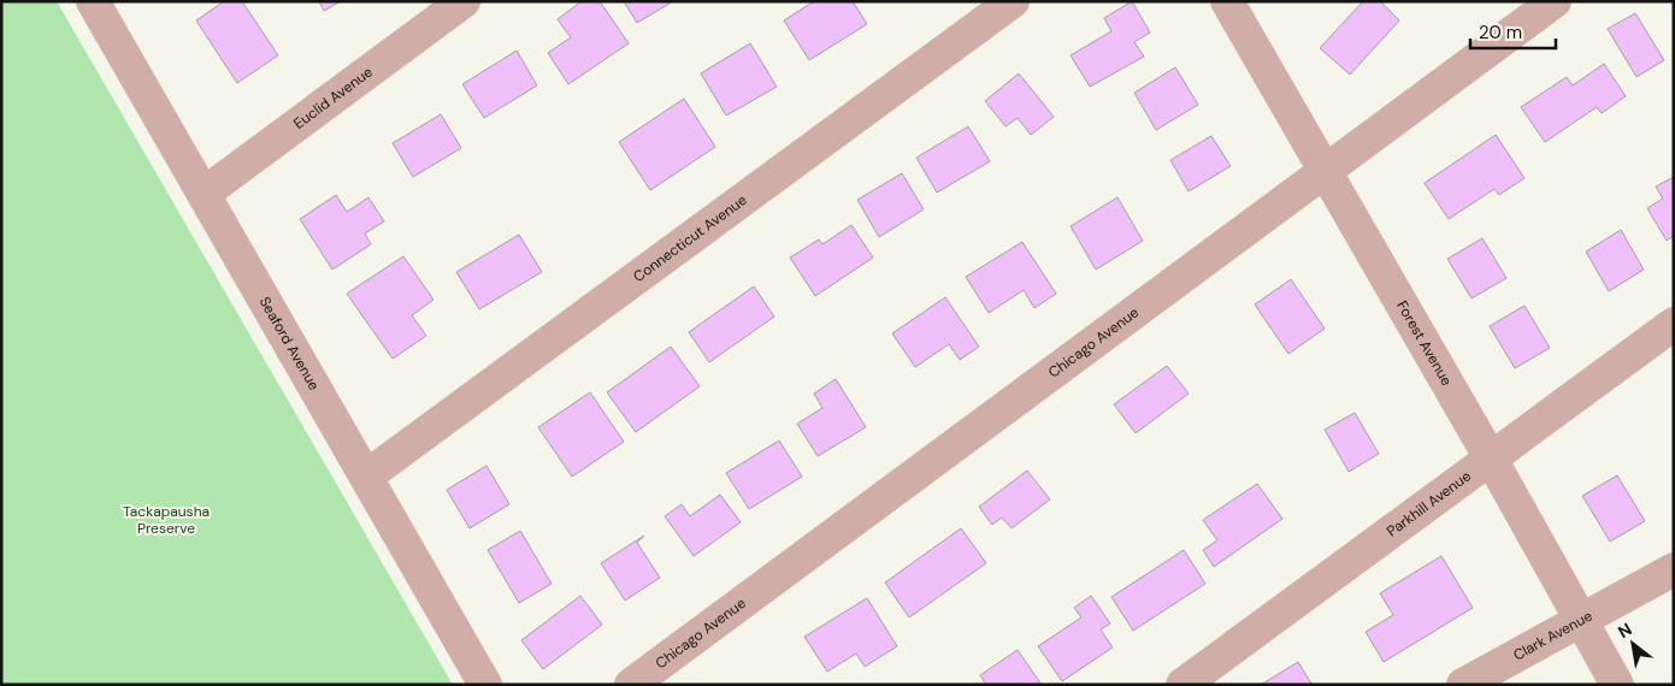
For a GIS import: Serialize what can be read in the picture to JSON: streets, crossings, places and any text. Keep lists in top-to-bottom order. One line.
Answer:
{"streets":{"street":["Euclid Avenue","Connecticut Avenue","Forest Avenue","Seaford Avenue","Chicago Avenue","Parkhill Avenue","Clark Avenue"]},"crossings":[["Euclid Avenue","Seaford Avenue"],["Connecticut Avenue","Seaford Avenue"],["Forest Avenue","Chicago Avenue"],["Forest Avenue","Parkhill Avenue"],["Forest Avenue","Clark Avenue"]],"parks":["Tackapausha Preserve"],"scale_bar":"20 m","north":"top left"}
